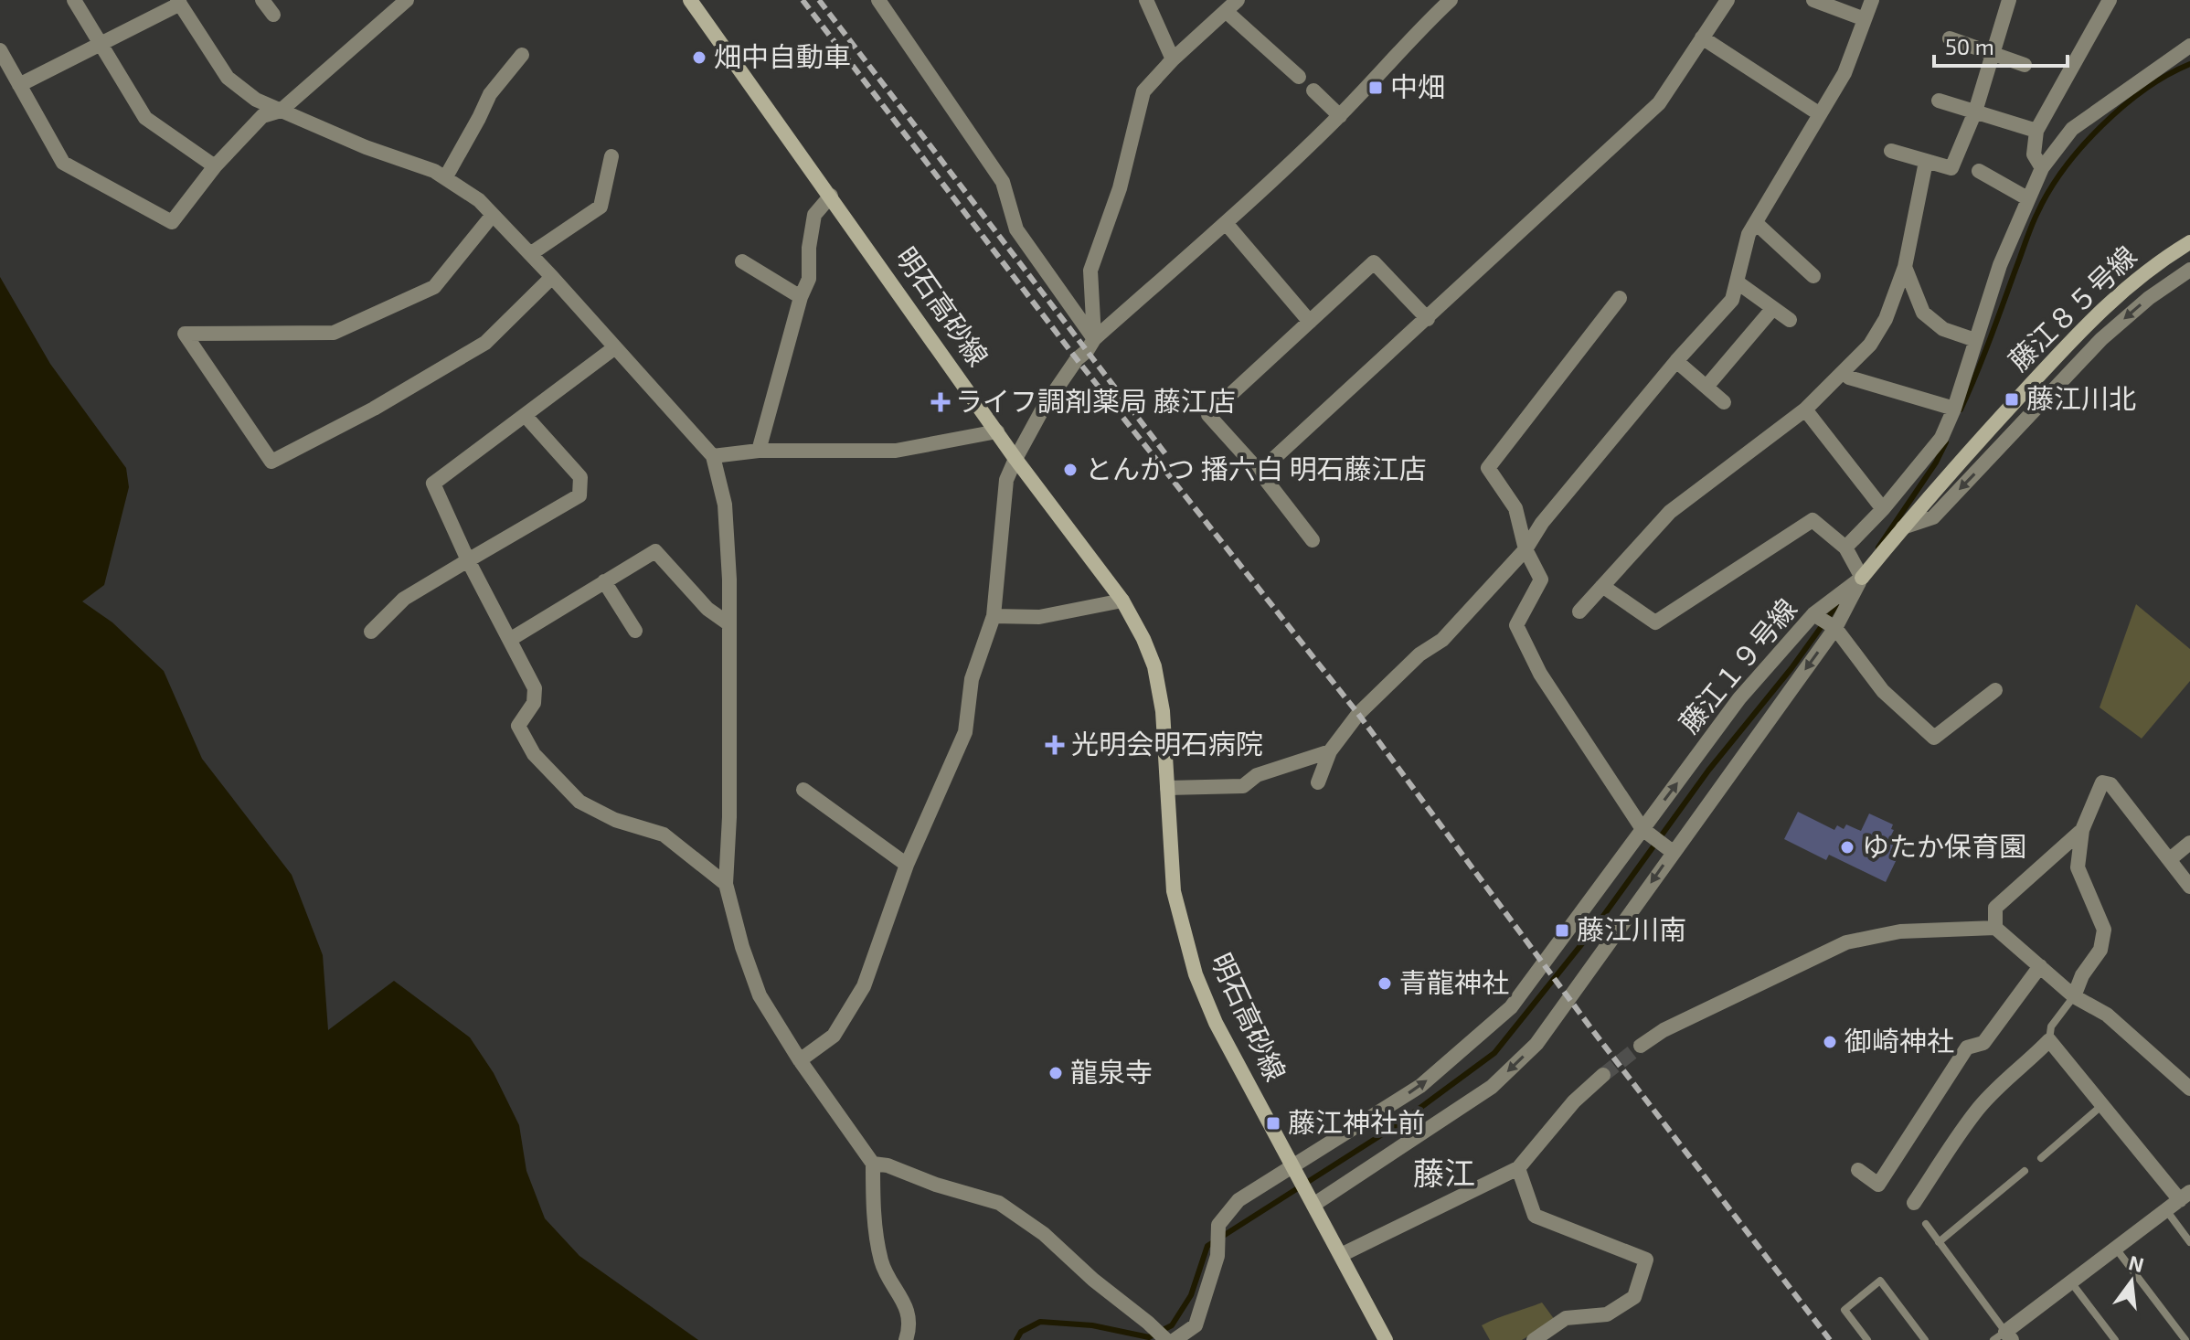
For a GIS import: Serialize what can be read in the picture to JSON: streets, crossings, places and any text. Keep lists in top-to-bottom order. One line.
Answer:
{"streets":{"main road":["明石高砂線","藤江８５号線"],"street":["藤江１９号線"]},"crossings":[["明石高砂線","藤江１９号線"],["藤江８５号線","藤江１９号線"]],"districts":["藤江"],"places":{"other":["畑中自動車","とんかつ 播六白 明石藤江店","ゆたか保育園","青龍神社","御崎神社","龍泉寺"],"transit":["中畑","藤江川北","藤江川南","藤江神社前"],"health":["ライフ調剤薬局 藤江店","光明会明石病院"]},"scale_bar":"50 m","north":"top"}
